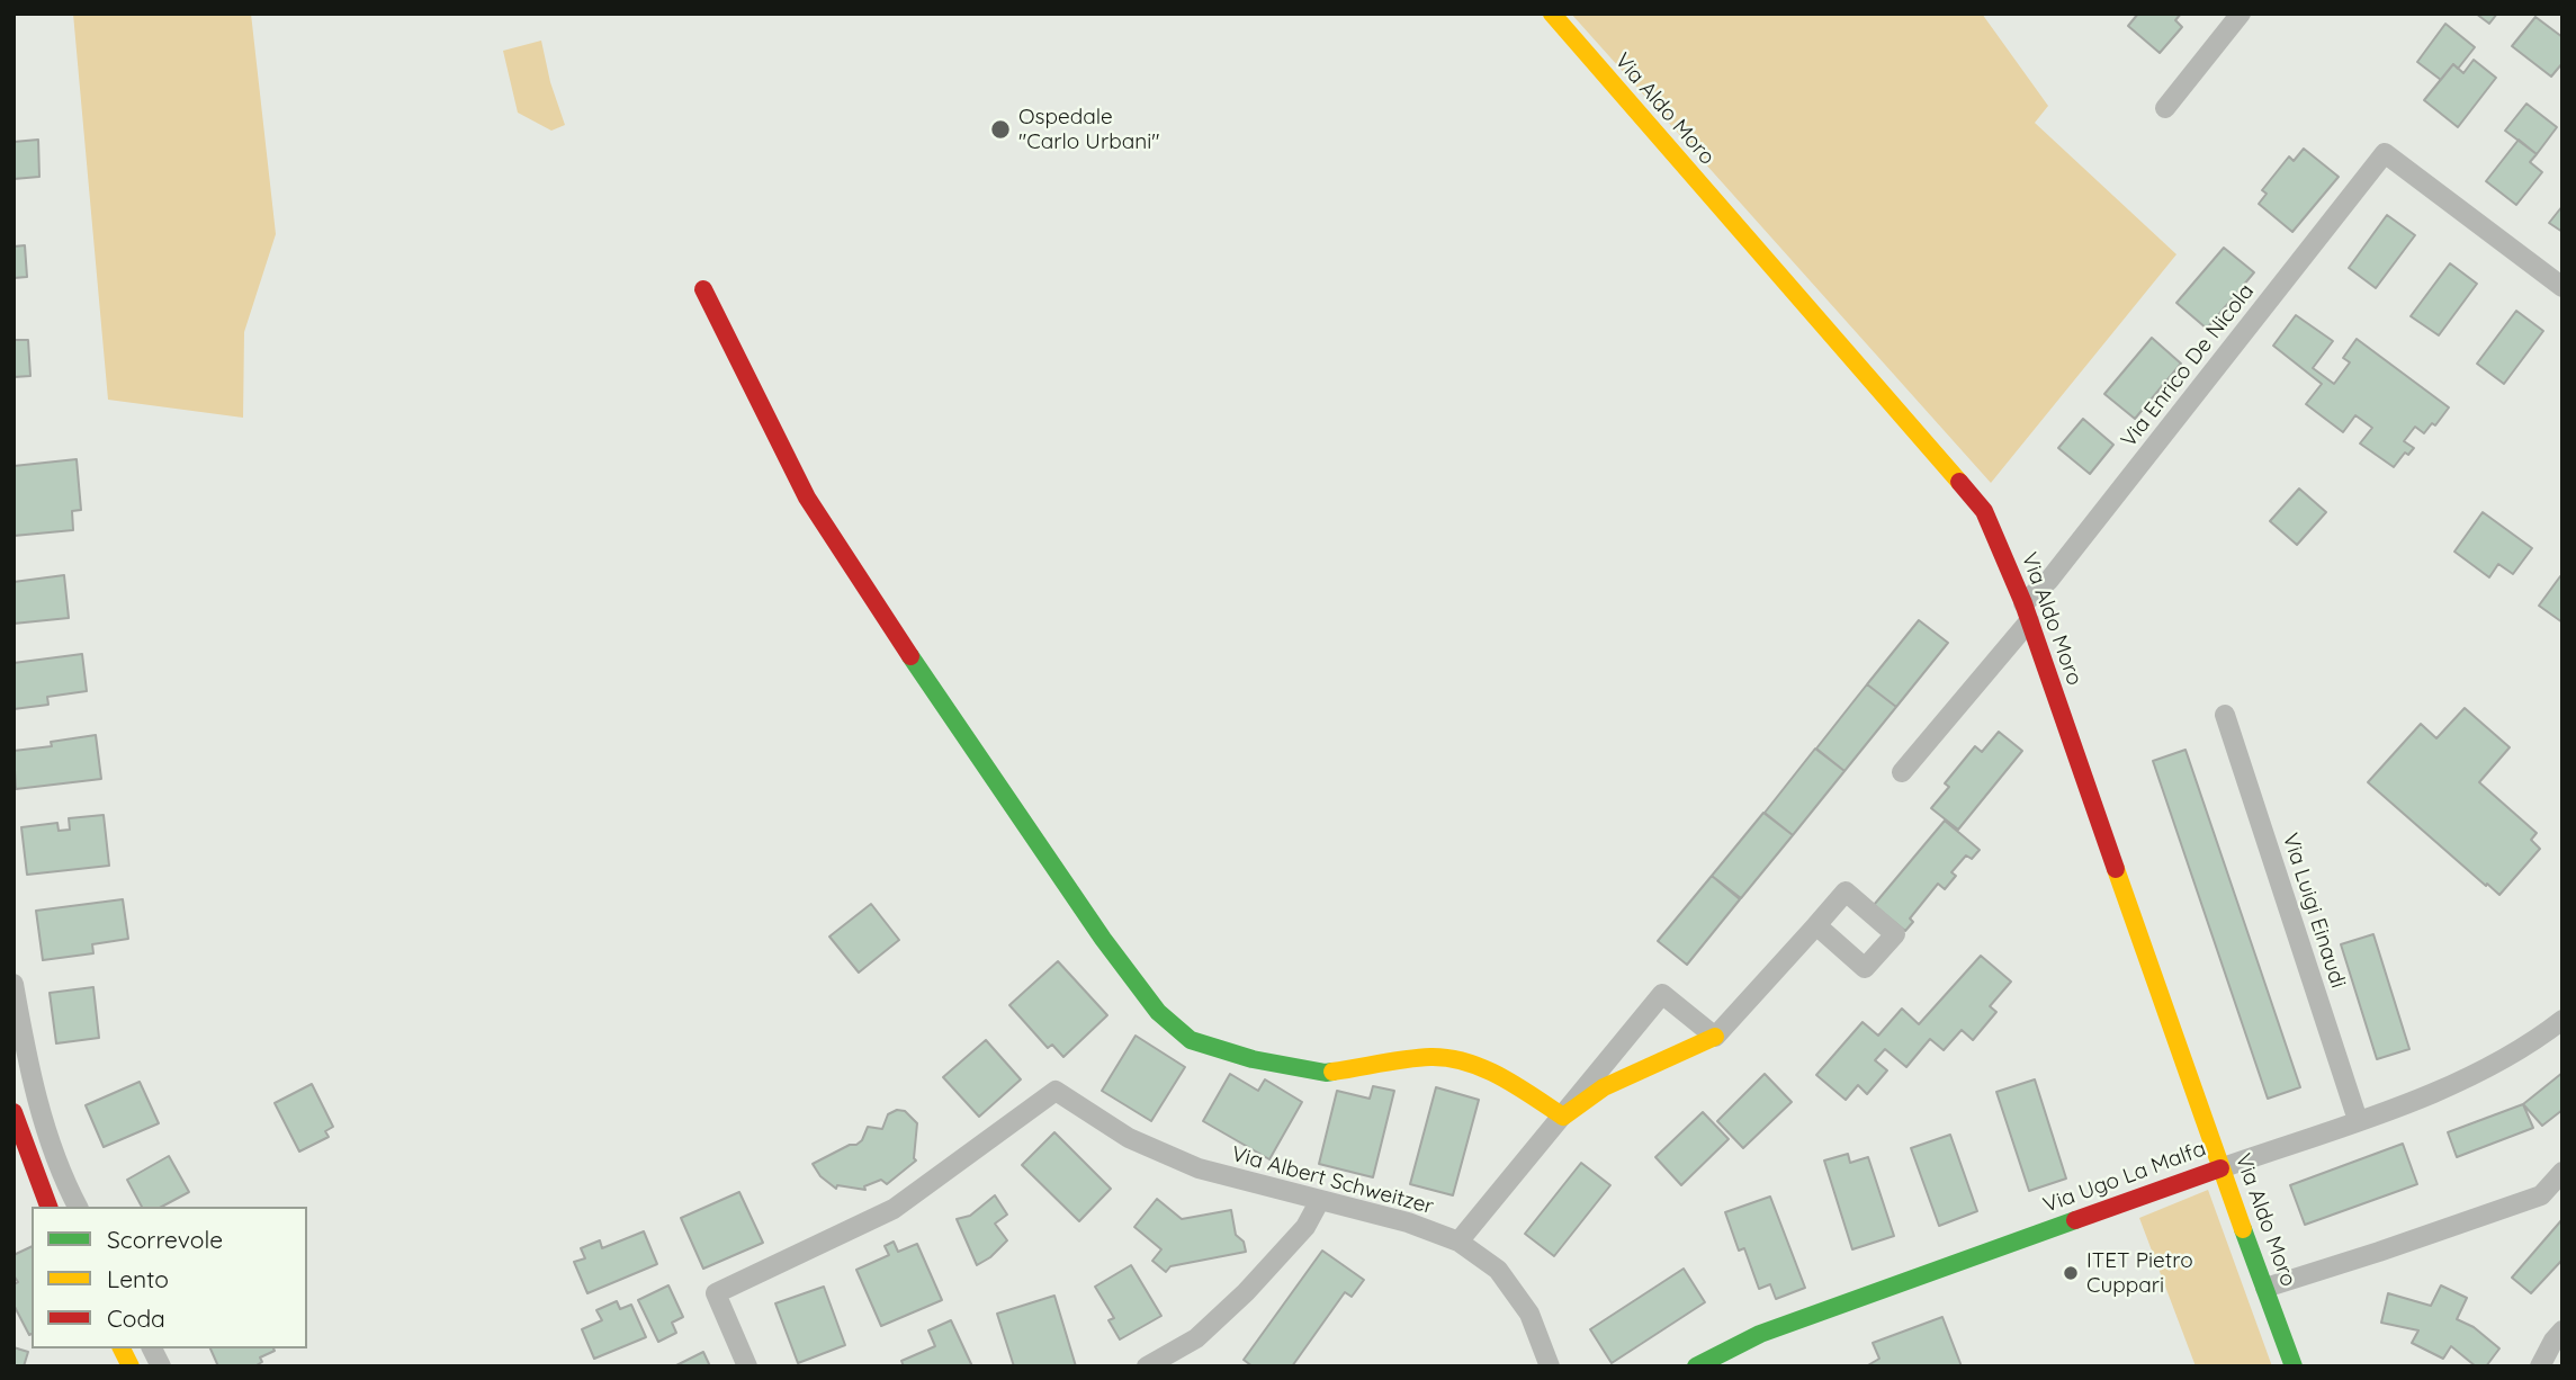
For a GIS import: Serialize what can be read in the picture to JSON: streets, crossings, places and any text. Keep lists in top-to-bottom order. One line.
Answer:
{"streets":{"street":["Via Aldo Moro","Via Enrico De Nicola","Via Luigi Einaudi","Via Ugo La Malfa","Via Albert Schweitzer"]},"crossings":[["Via Aldo Moro","Via Enrico De Nicola"],["Via Aldo Moro","Via Ugo La Malfa"],["Via Luigi Einaudi","Via Ugo La Malfa"]],"places":["Ospedale \"Carlo Urbani\"","ITET Pietro Cuppari"],"legend":["Scorrevole","Lento","Coda"]}
